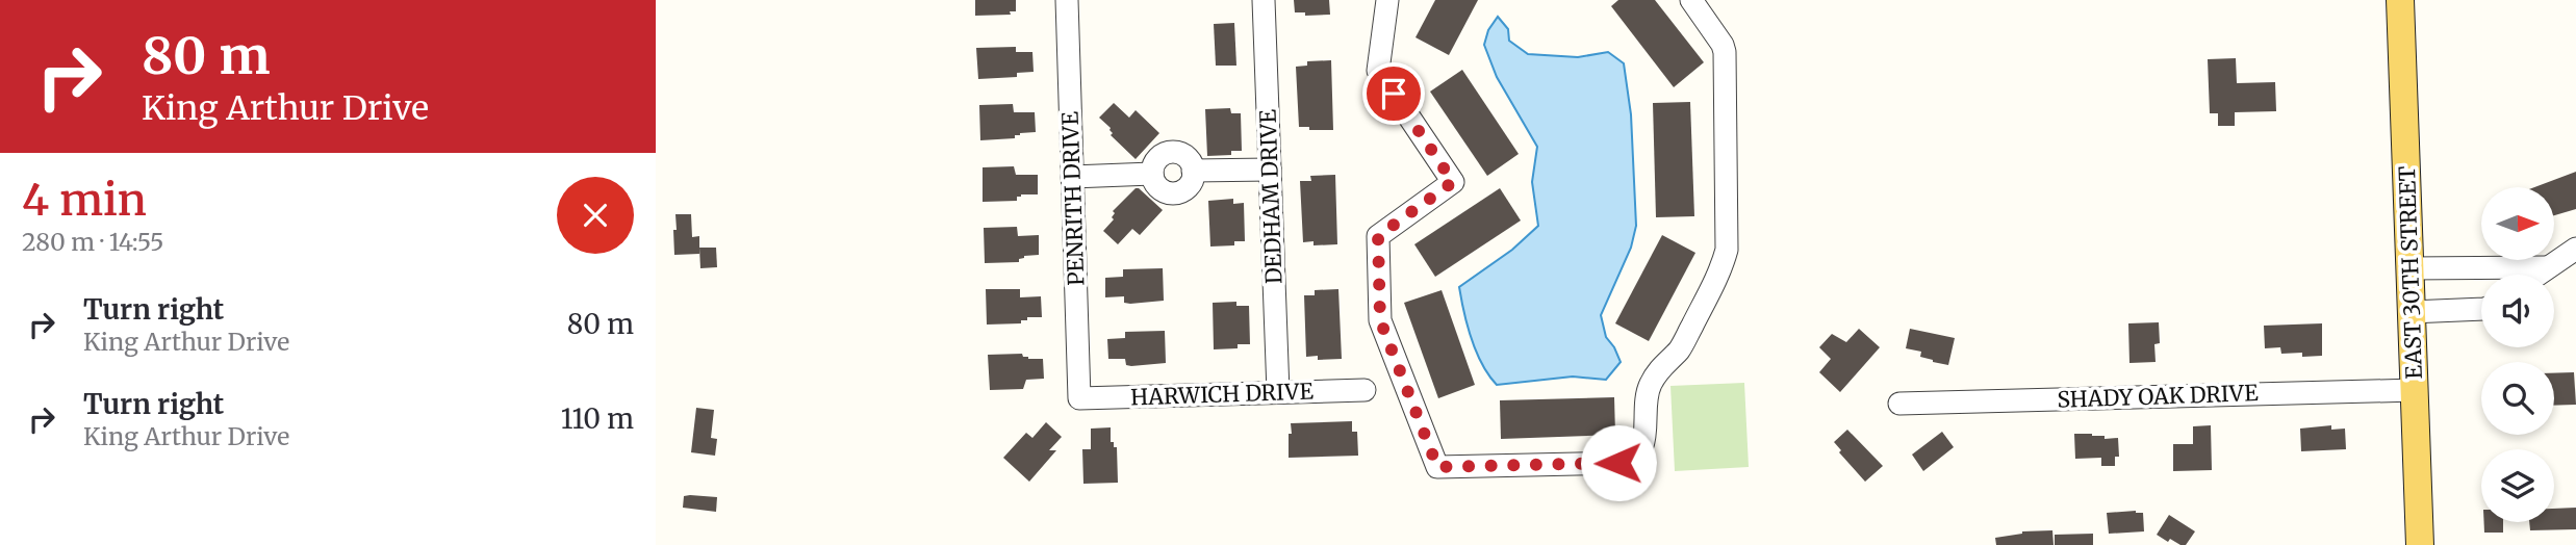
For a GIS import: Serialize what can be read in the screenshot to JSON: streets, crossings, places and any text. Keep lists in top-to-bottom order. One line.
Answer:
{"streets":{"main road":["EAST 30TH STREET"],"street":["DEDHAM DRIVE","PENRITH DRIVE","HARWICH DRIVE","SHADY OAK DRIVE"]},"crossings":[["DEDHAM DRIVE","HARWICH DRIVE"],["PENRITH DRIVE","HARWICH DRIVE"],["EAST 30TH STREET","SHADY OAK DRIVE"]],"north":"right","page":{"turn":["80 m","King Arthur Drive"],"heading":["4 min","280 m · 14:55"],"list":[{"name":"Turn right","note":"King Arthur Drive","value":"80 m"},{"name":"Turn right","note":"King Arthur Drive","value":"110 m"}]}}
